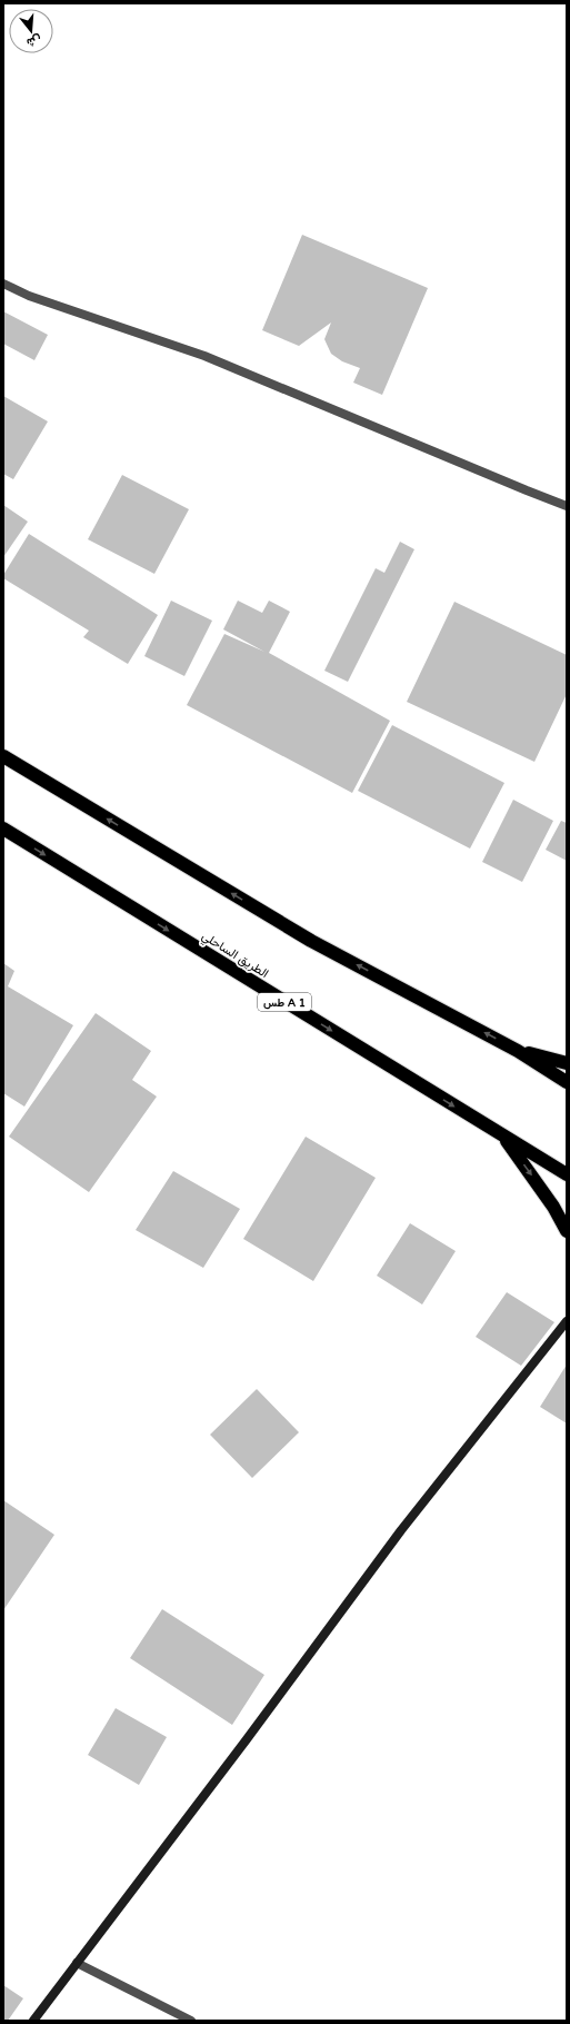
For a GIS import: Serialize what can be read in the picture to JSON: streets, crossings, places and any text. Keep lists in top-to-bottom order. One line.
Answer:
{"streets":{"highway":["الطريق الساحلي","طس A 1"]},"north":"bottom"}
